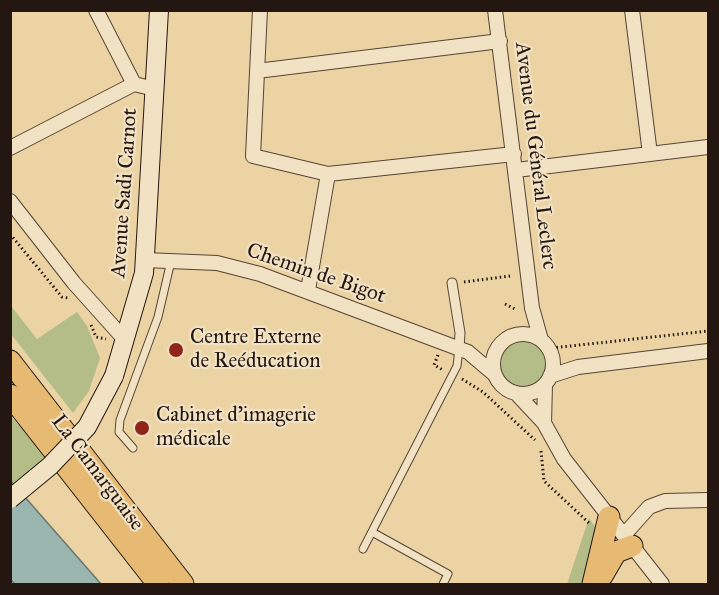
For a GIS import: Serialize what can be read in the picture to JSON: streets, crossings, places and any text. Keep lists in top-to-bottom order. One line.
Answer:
{"streets":{"highway":["La Camarguaise"],"main road":["Avenue Sadi Carnot"],"street":["Avenue du Général Leclerc","Chemin de Bigot"]},"crossings":[["Avenue du Général Leclerc","Chemin de Bigot"],["Avenue Sadi Carnot","Chemin de Bigot"]],"places":["Centre Externe de Reéducation","Cabinet d'imagerie médicale"]}
